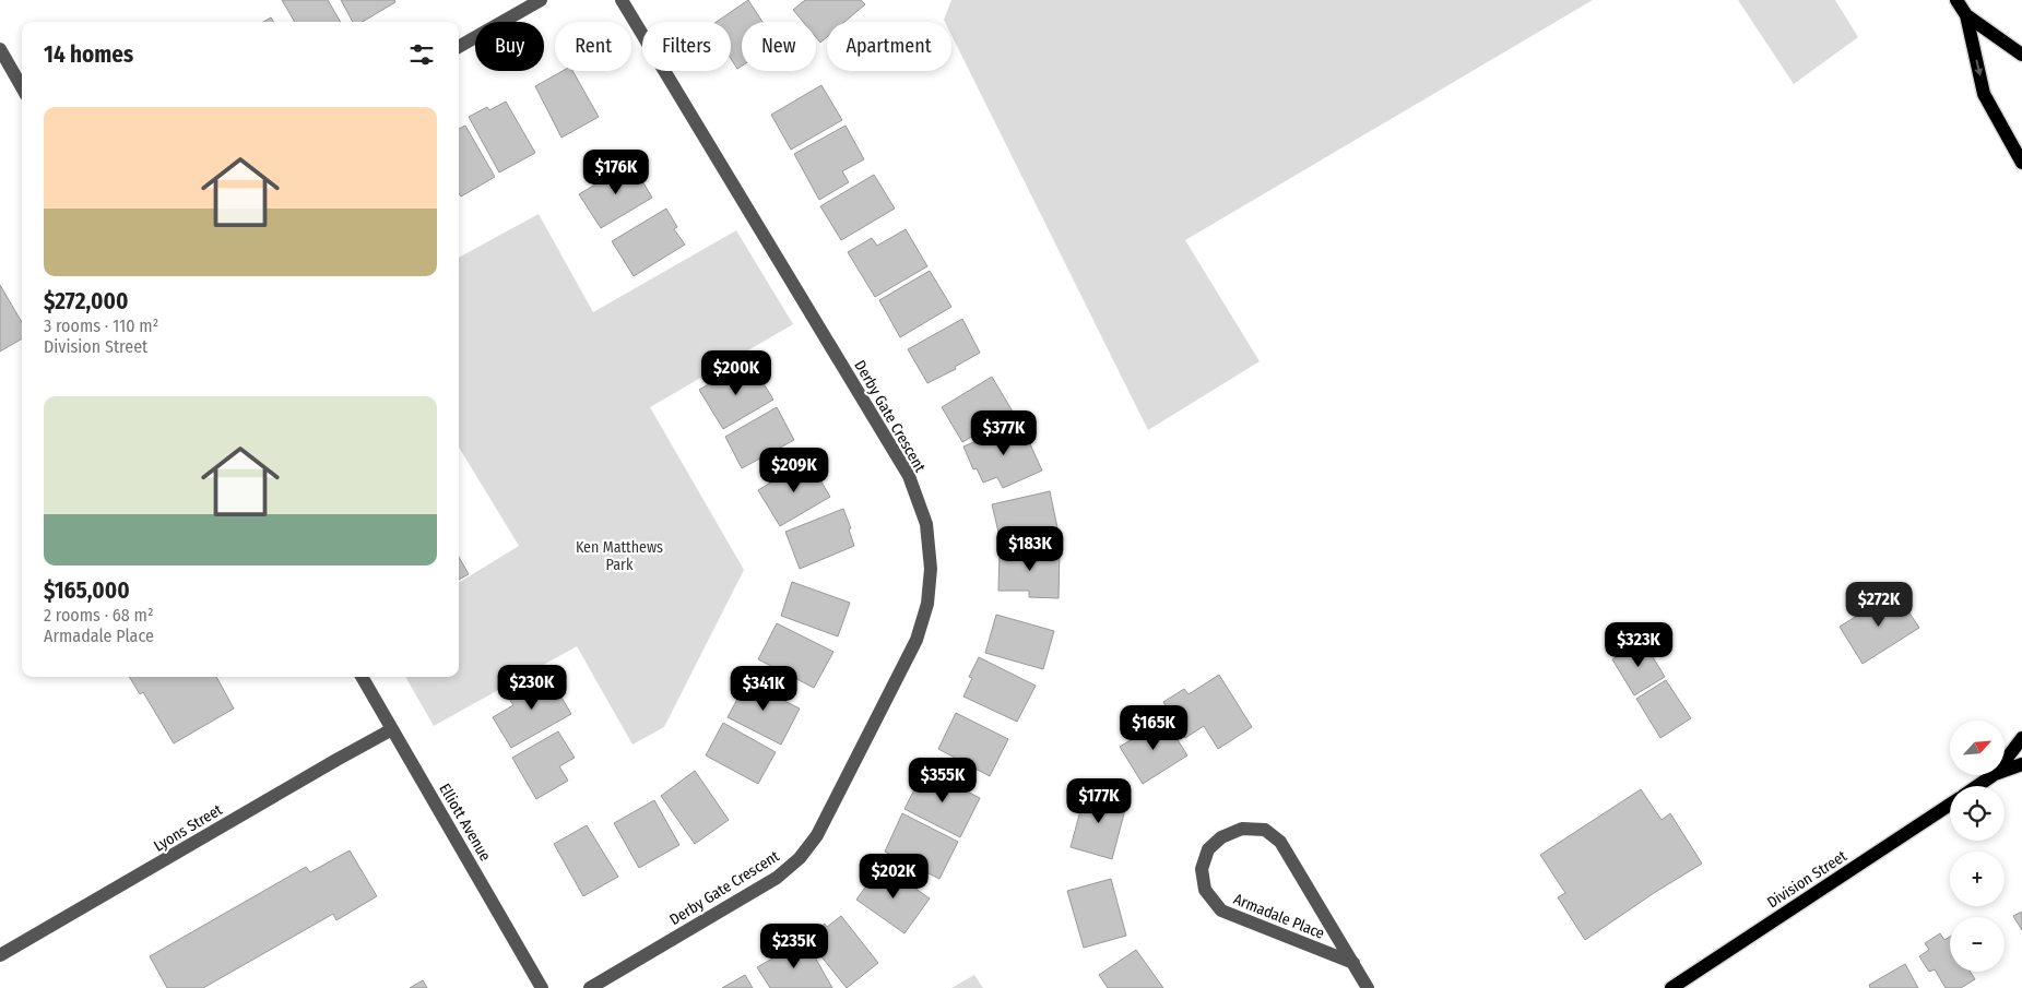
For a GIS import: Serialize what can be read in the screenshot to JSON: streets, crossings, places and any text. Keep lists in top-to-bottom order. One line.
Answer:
{"streets":{"main road":["Division Street"],"street":["Derby Gate Crescent","Elliott Avenue","Lyons Street","Armadale Place"]},"crossings":[["Elliott Avenue","Lyons Street"]],"parks":["Ken Matthews Park"],"north":"top right","page":{"chip":["Buy","Rent","Filters","New","Apartment"],"heading":"14 homes","list":[{"name":"$272,000","note":"3 rooms · 110 m² · Division Street"},{"name":"$165,000","note":"2 rooms · 68 m² · Armadale Place"}],"price":["$176K","$200K","$377K","$209K","$183K","$272K","$323K","$230K","$341K","$165K","$355K","$177K","$202K","$235K"],"map_buttons":["+","−"]}}
